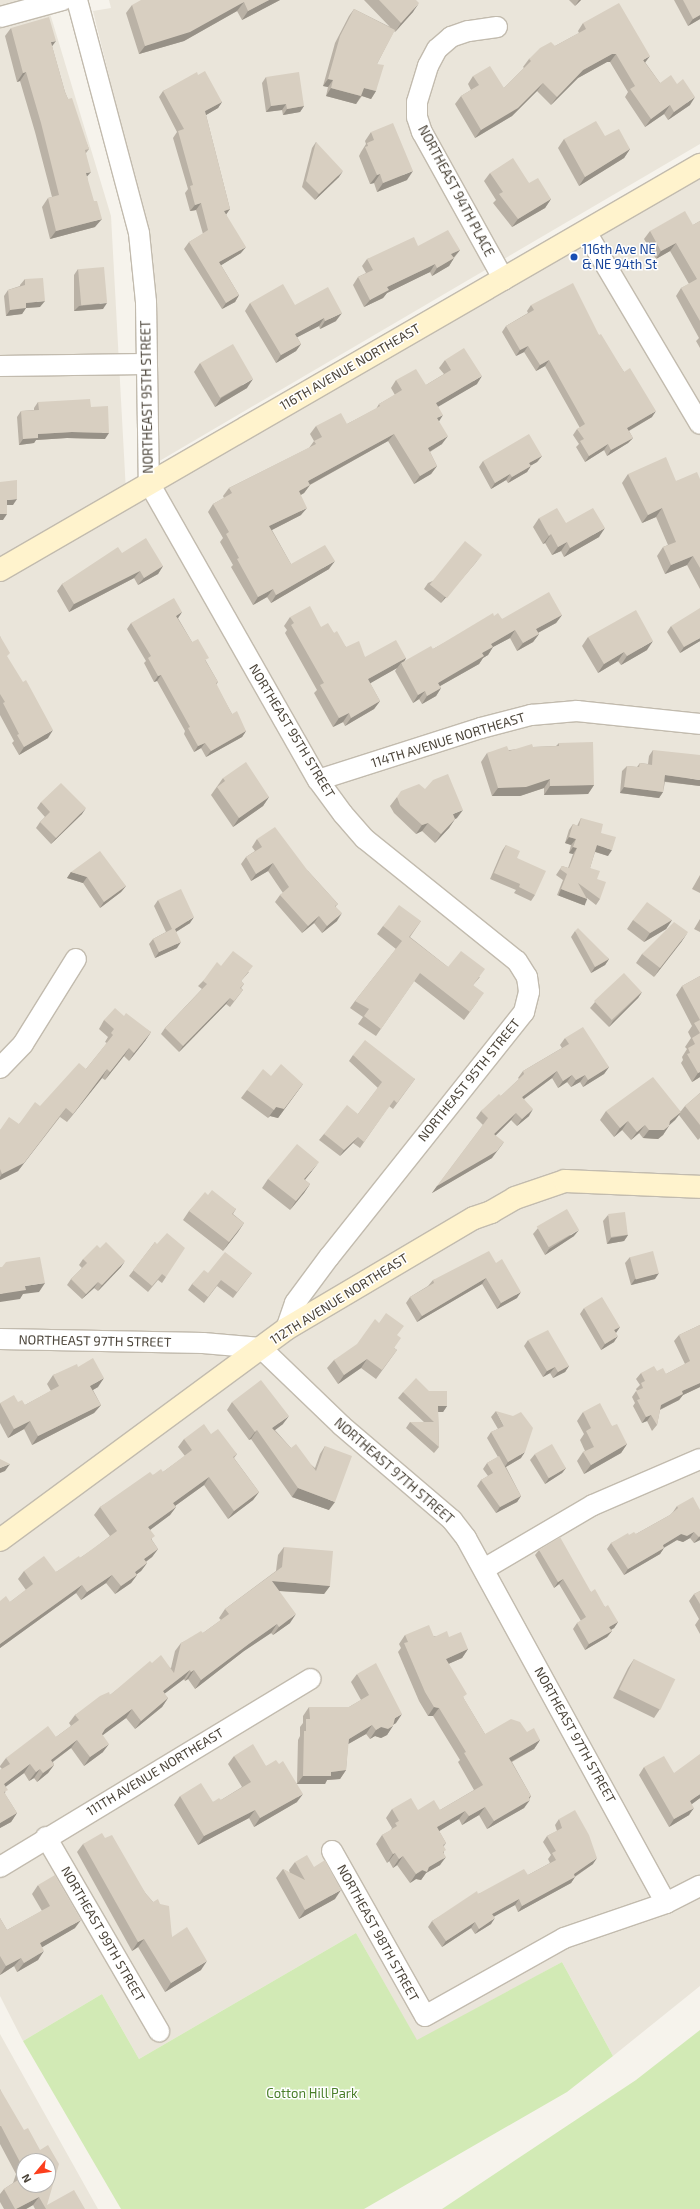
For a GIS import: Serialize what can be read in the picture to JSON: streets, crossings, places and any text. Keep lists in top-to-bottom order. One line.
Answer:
{"streets":{"street":["NORTHEAST 94TH PLACE","116TH AVENUE NORTHEAST","NORTHEAST 95TH STREET","114TH AVENUE NORTHEAST","112TH AVENUE NORTHEAST","NORTHEAST 97TH STREET","111TH AVENUE NORTHEAST","NORTHEAST 98TH STREET","NORTHEAST 99TH STREET"]},"crossings":[["NORTHEAST 94TH PLACE","116TH AVENUE NORTHEAST"],["116TH AVENUE NORTHEAST","NORTHEAST 95TH STREET"],["NORTHEAST 95TH STREET","114TH AVENUE NORTHEAST"],["NORTHEAST 95TH STREET","112TH AVENUE NORTHEAST"],["112TH AVENUE NORTHEAST","NORTHEAST 97TH STREET"],["NORTHEAST 97TH STREET","NORTHEAST 98TH STREET"],["111TH AVENUE NORTHEAST","NORTHEAST 99TH STREET"]],"parks":["Cotton Hill Park"],"places":["116th Ave NE & NE 94th St"],"north":"bottom left"}
